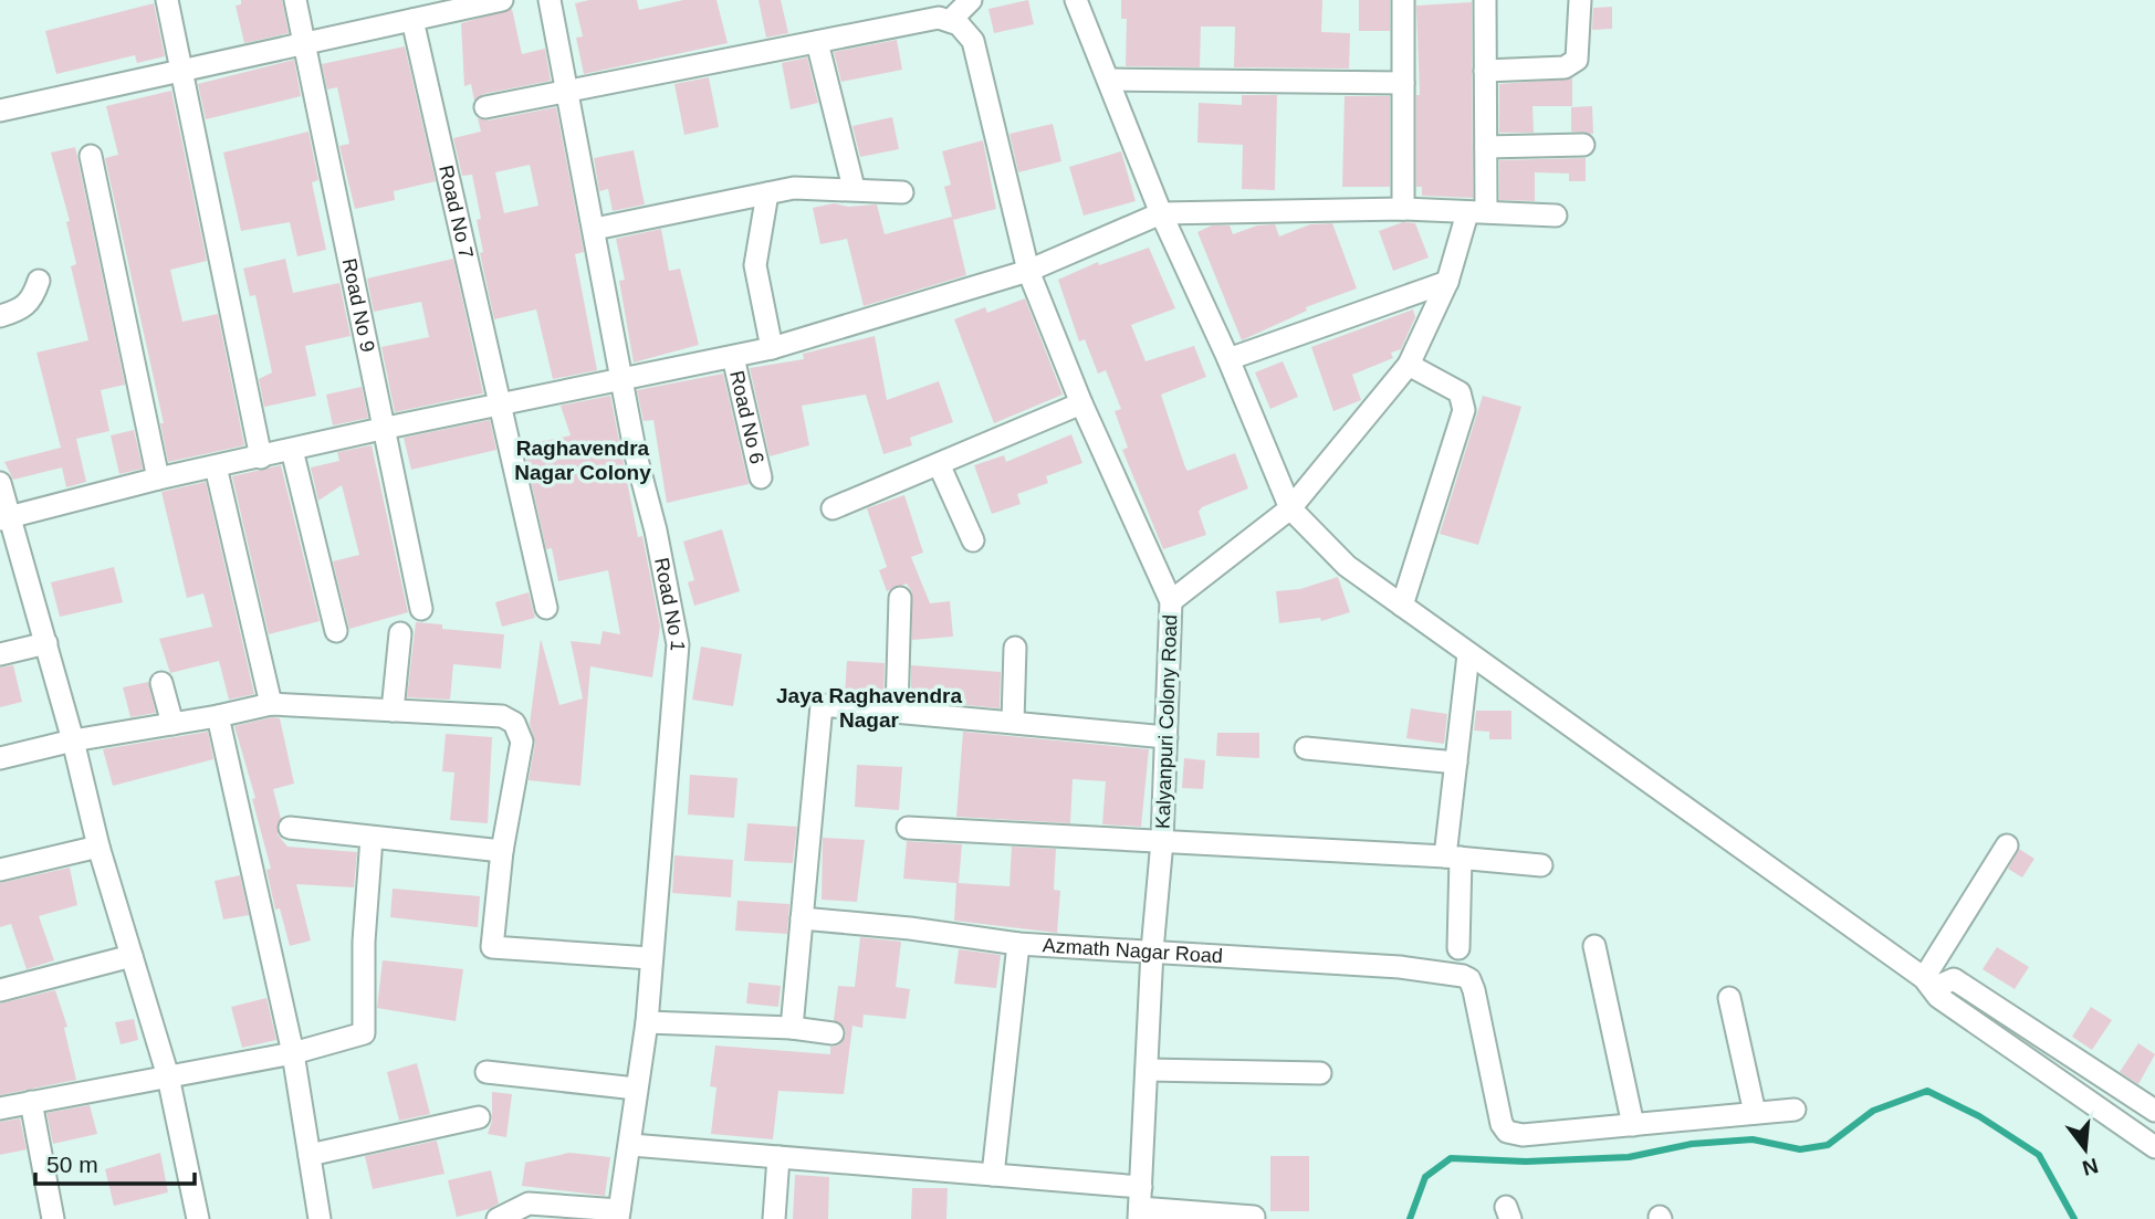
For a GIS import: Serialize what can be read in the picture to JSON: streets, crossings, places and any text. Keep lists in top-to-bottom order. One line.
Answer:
{"streets":{"street":["Road No 7","Road No 9","Road No 6","Road No 1","Kalyanpuri Colony Road","Azmath Nagar Road"]},"crossings":[["Kalyanpuri Colony Road","Azmath Nagar Road"]],"districts":["Raghavendra Nagar Colony","Jaya Raghavendra Nagar"],"scale_bar":"50 m","north":"bottom"}
